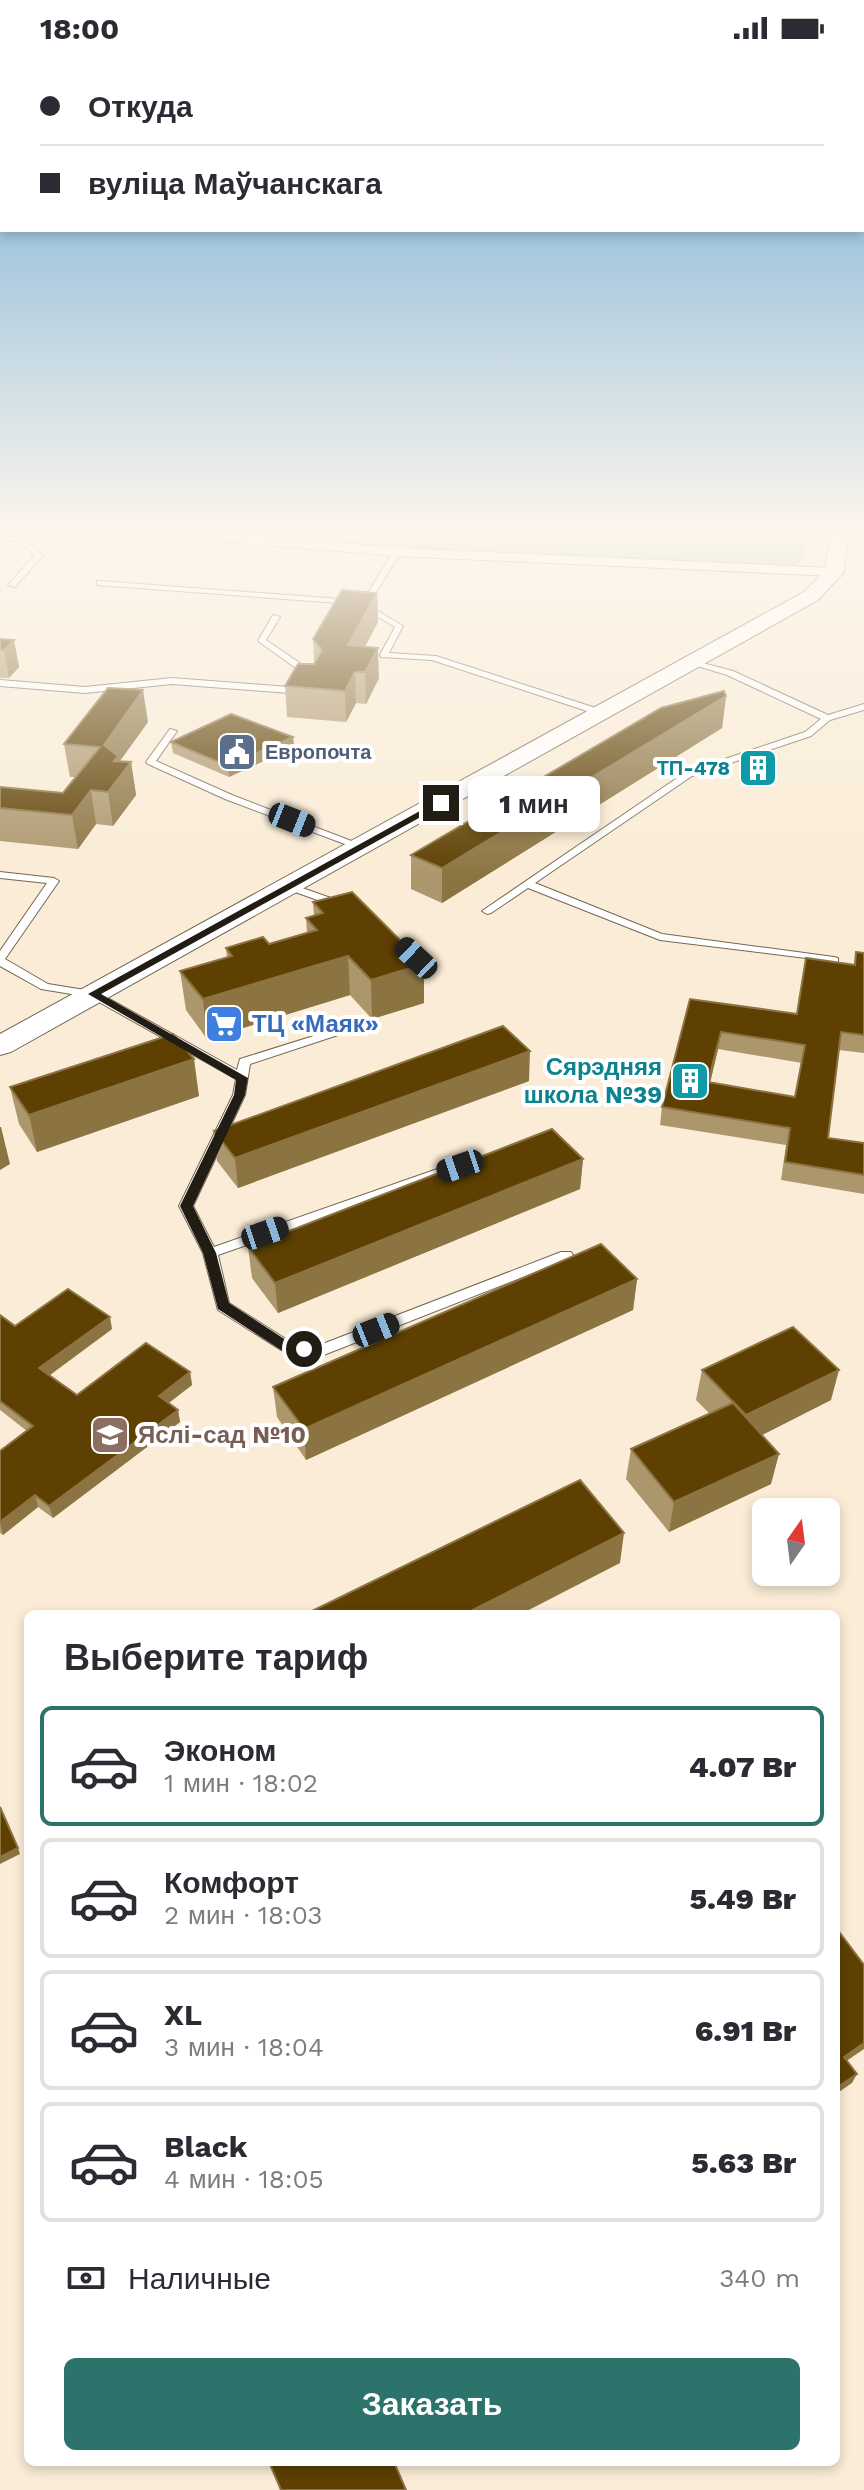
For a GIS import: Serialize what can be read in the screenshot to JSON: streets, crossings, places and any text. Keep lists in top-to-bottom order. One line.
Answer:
{"places":{"public building":["Европочта"],"building":["ТП-478","Сярэдняя школа №39"],"supermarket":["ТЦ «Маяк»"],"school or university":["Яслі-сад №10"]},"north":"top","page":{"status":"18:00","banner":["Откуда","вуліца Маўчанскага"],"bubble":"1 мин","heading":"Выберите тариф","list":[{"name":"Эконом","note":"1 мин · 18:02","value":"4.07 Br"},{"name":"Комфорт","note":"2 мин · 18:03","value":"5.49 Br"},{"name":"XL","note":"3 мин · 18:04","value":"6.91 Br"},{"name":"Black","note":"4 мин · 18:05","value":"5.63 Br"}],"pay":["Наличные","340 m"],"buttons":"Заказать"}}
